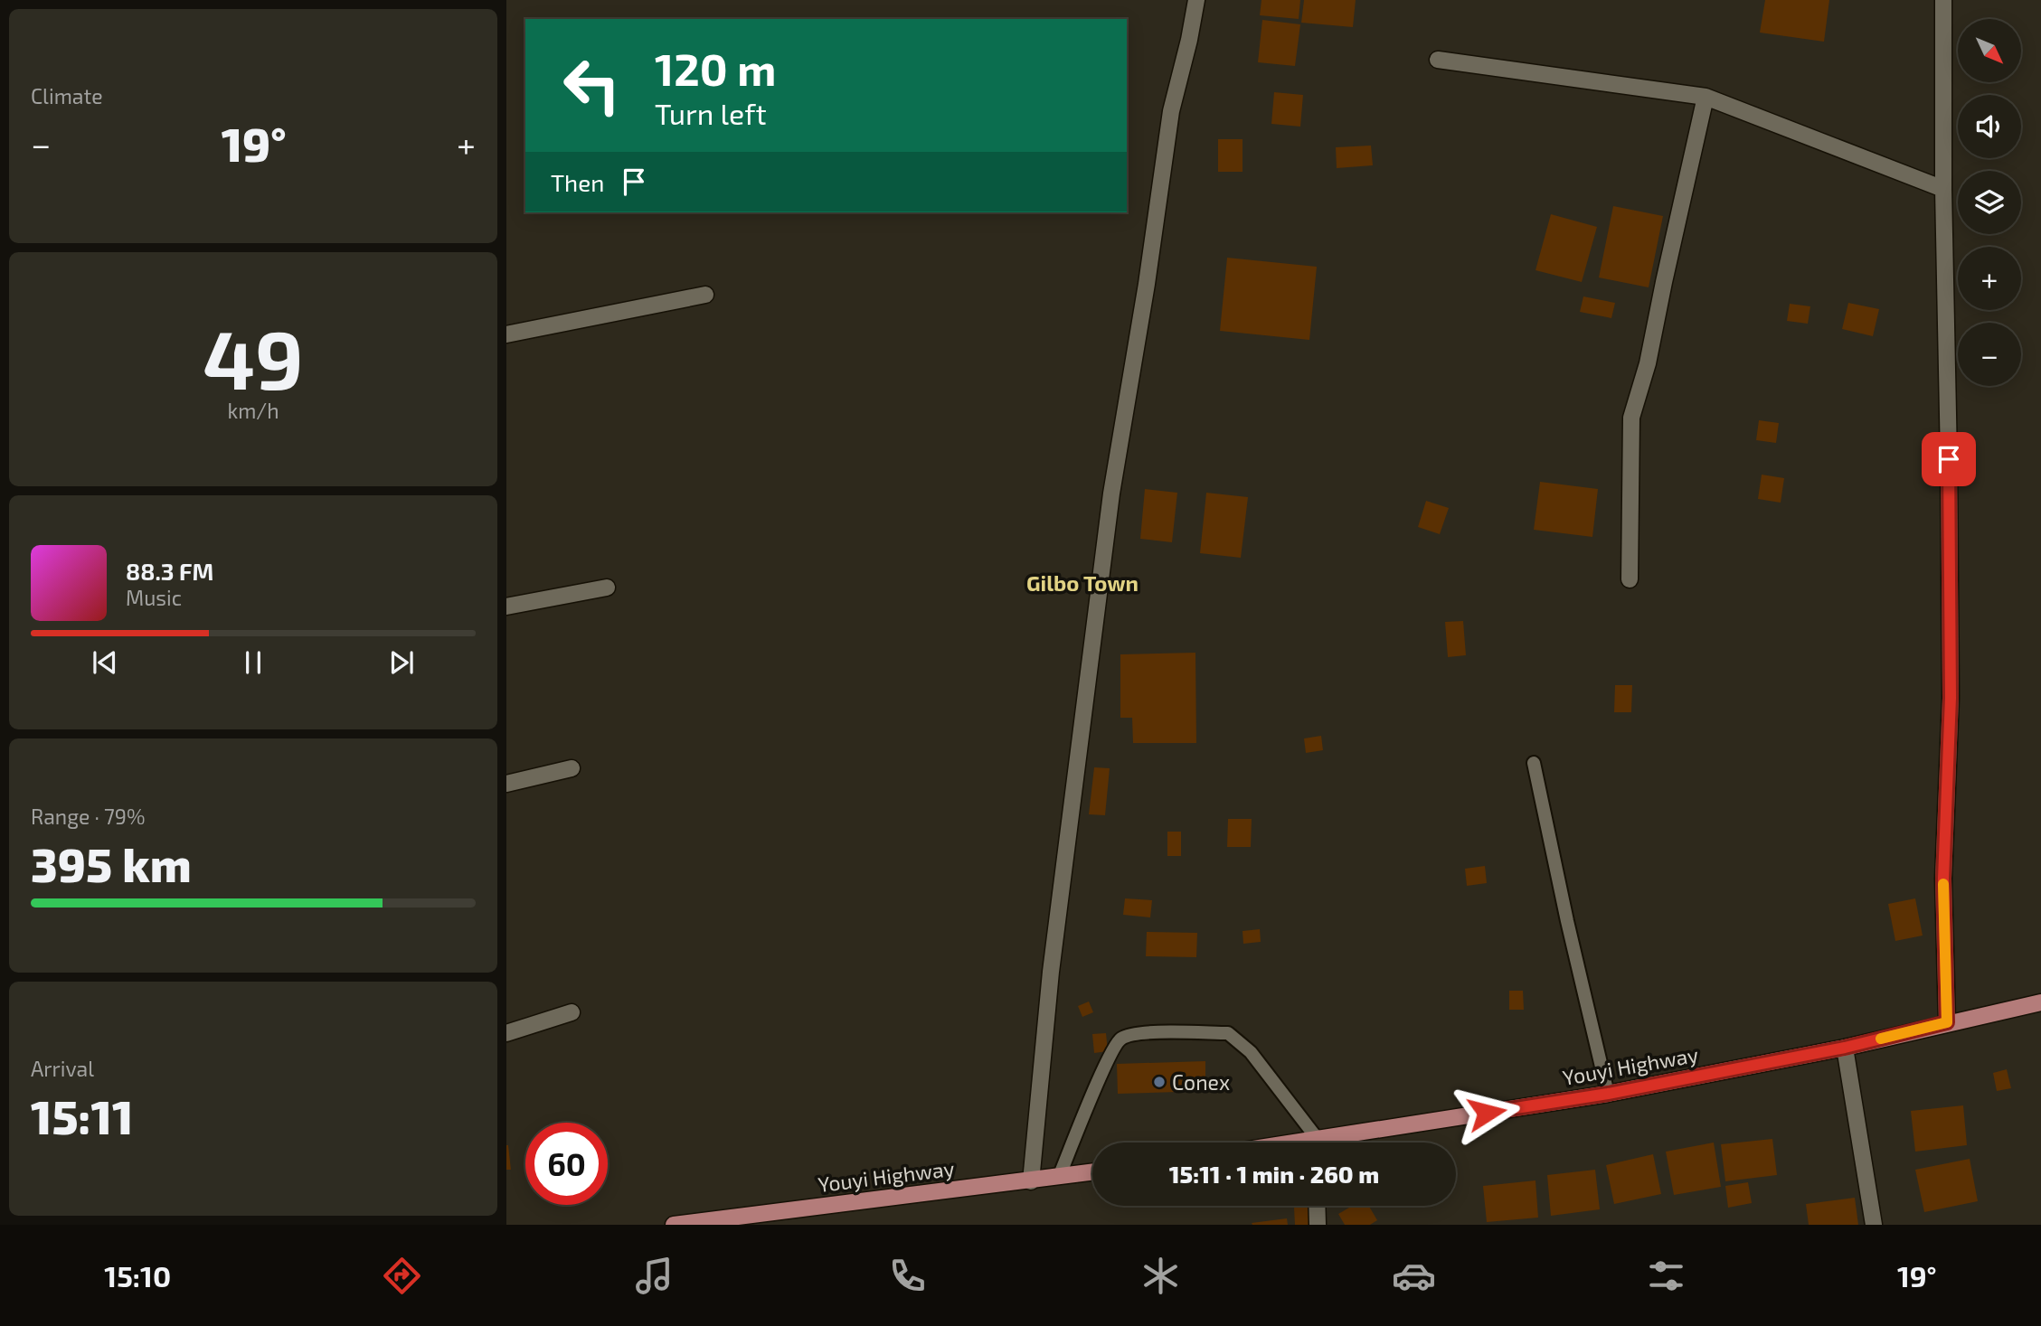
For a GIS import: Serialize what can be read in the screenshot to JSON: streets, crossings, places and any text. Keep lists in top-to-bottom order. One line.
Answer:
{"streets":{"main road":["Youyi Highway"]},"districts":["Gilbo Town"],"places":["Conex"],"north":"bottom right","page":{"tile":["Climate",["49","km/h"],["Range · 79%","395 km"],["Arrival","15:11"]],"map_buttons":["+","−"],"turn":["120 m","Turn left"],"heat":["−","19°","+"],"then":"Then","song":["88.3 FM","Music"],"limit":"60","trip":"15:11 · 1 min · 260 m","tabs":["15:10","19°"]}}
